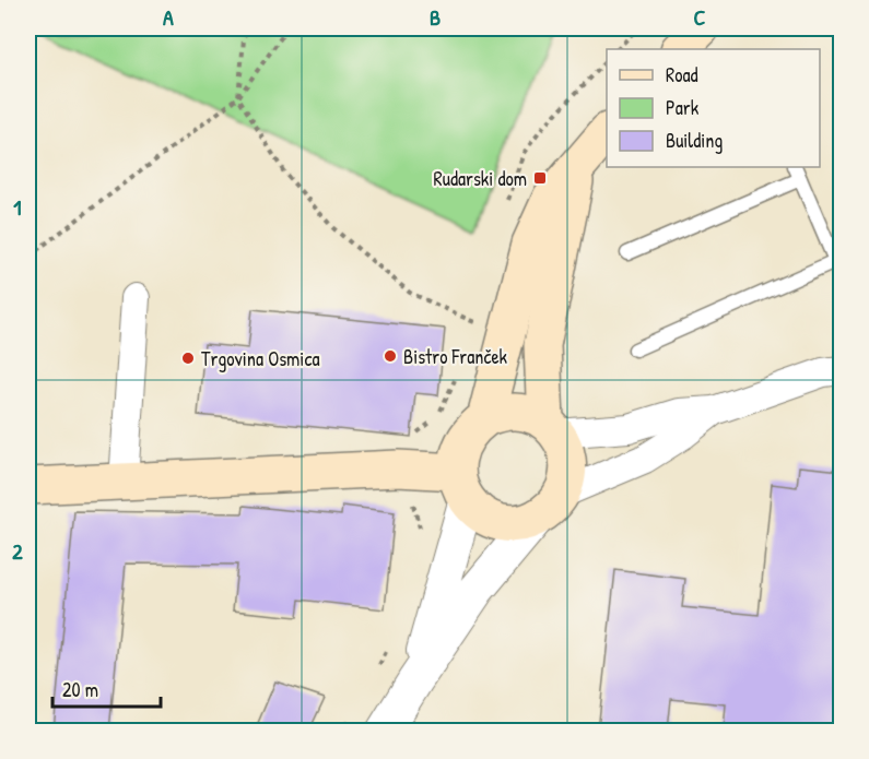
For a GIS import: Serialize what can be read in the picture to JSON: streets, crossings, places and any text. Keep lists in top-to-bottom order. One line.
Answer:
{"places":{"transit":["Rudarski dom"],"other":["Bistro Franček","Trgovina Osmica"]},"legend":["Road","Park","Building"],"scale_bar":"20 m","grid":{"columns":["A","B","C"],"rows":["1","2"]}}
